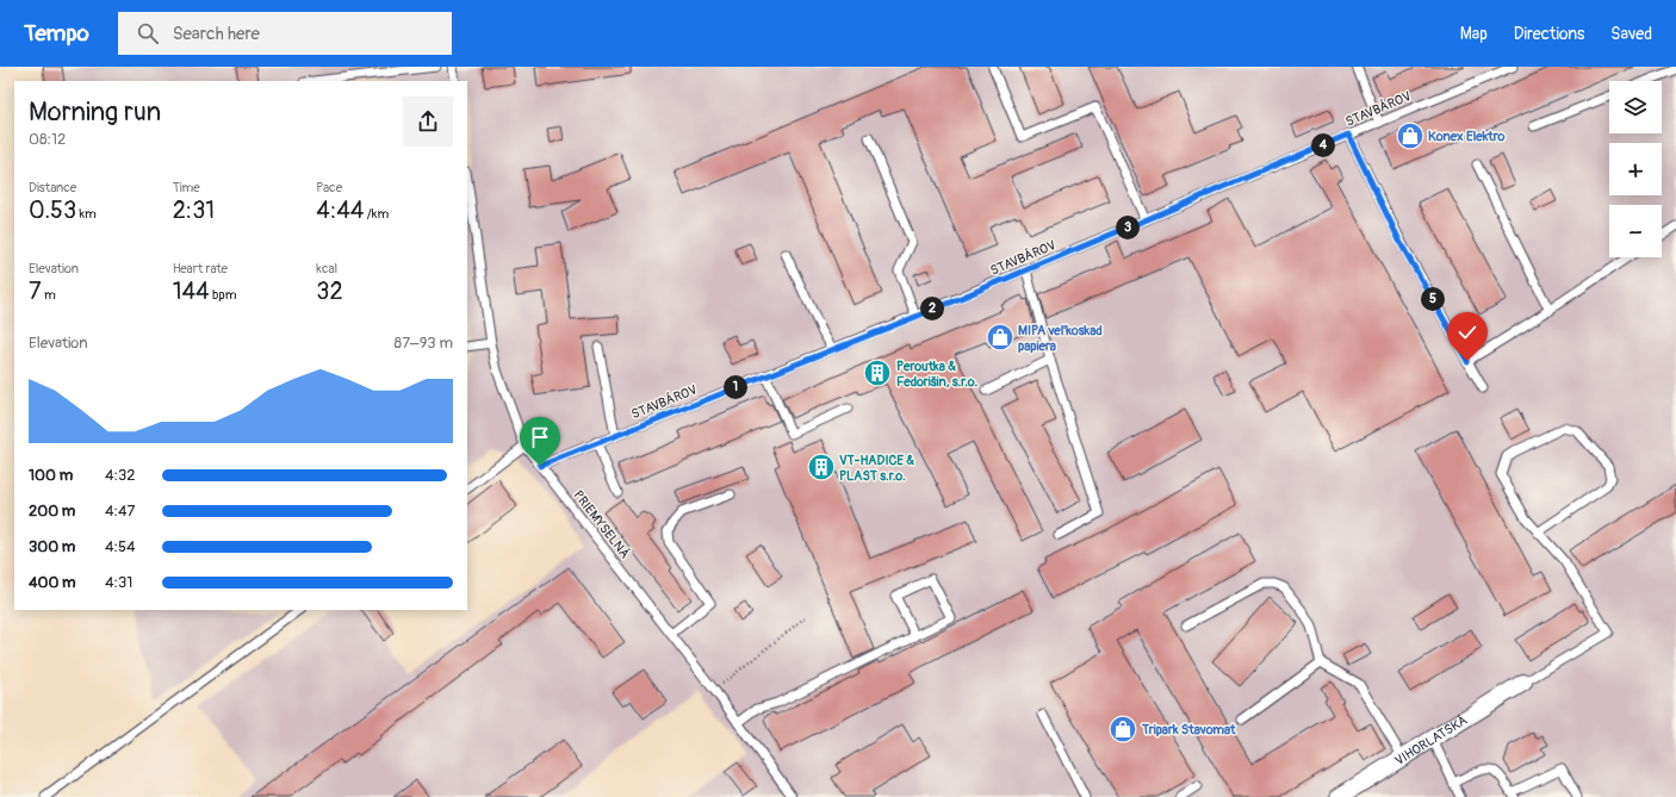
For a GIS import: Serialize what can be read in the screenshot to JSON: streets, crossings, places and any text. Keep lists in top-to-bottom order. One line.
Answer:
{"streets":{"street":["VIHORLATSKÁ"],"lane":["STAVBÁROV","PRIEMYSELNÁ"]},"crossings":[["STAVBÁROV","PRIEMYSELNÁ"]],"places":{"shop":["Konex Elektro","MIPA veľkoskad papiera","Tripark Stavomat"],"building":["Peroutka & Fedorišin, s.r.o.","VT-HADICE & PLAST s.r.o."]},"page":{"header":"Tempo","search":"Search here","nav":["Map","Directions","Saved"],"map_buttons":["+","−"],"heading":["Morning run","08:12"],"pins":["4","3","5","2","1"],"stats":[["Distance","0.53 km"],["Time","2:31"],["Pace","4:44 /km"],["Elevation","7 m"],["Heart rate","144 bpm"],["kcal","32"]],"chart":["Elevation","87–93 m"],"list":[{"name":"100 m","note":"4:32"},{"name":"200 m","note":"4:47"},{"name":"300 m","note":"4:54"},{"name":"400 m","note":"4:31"}]}}
